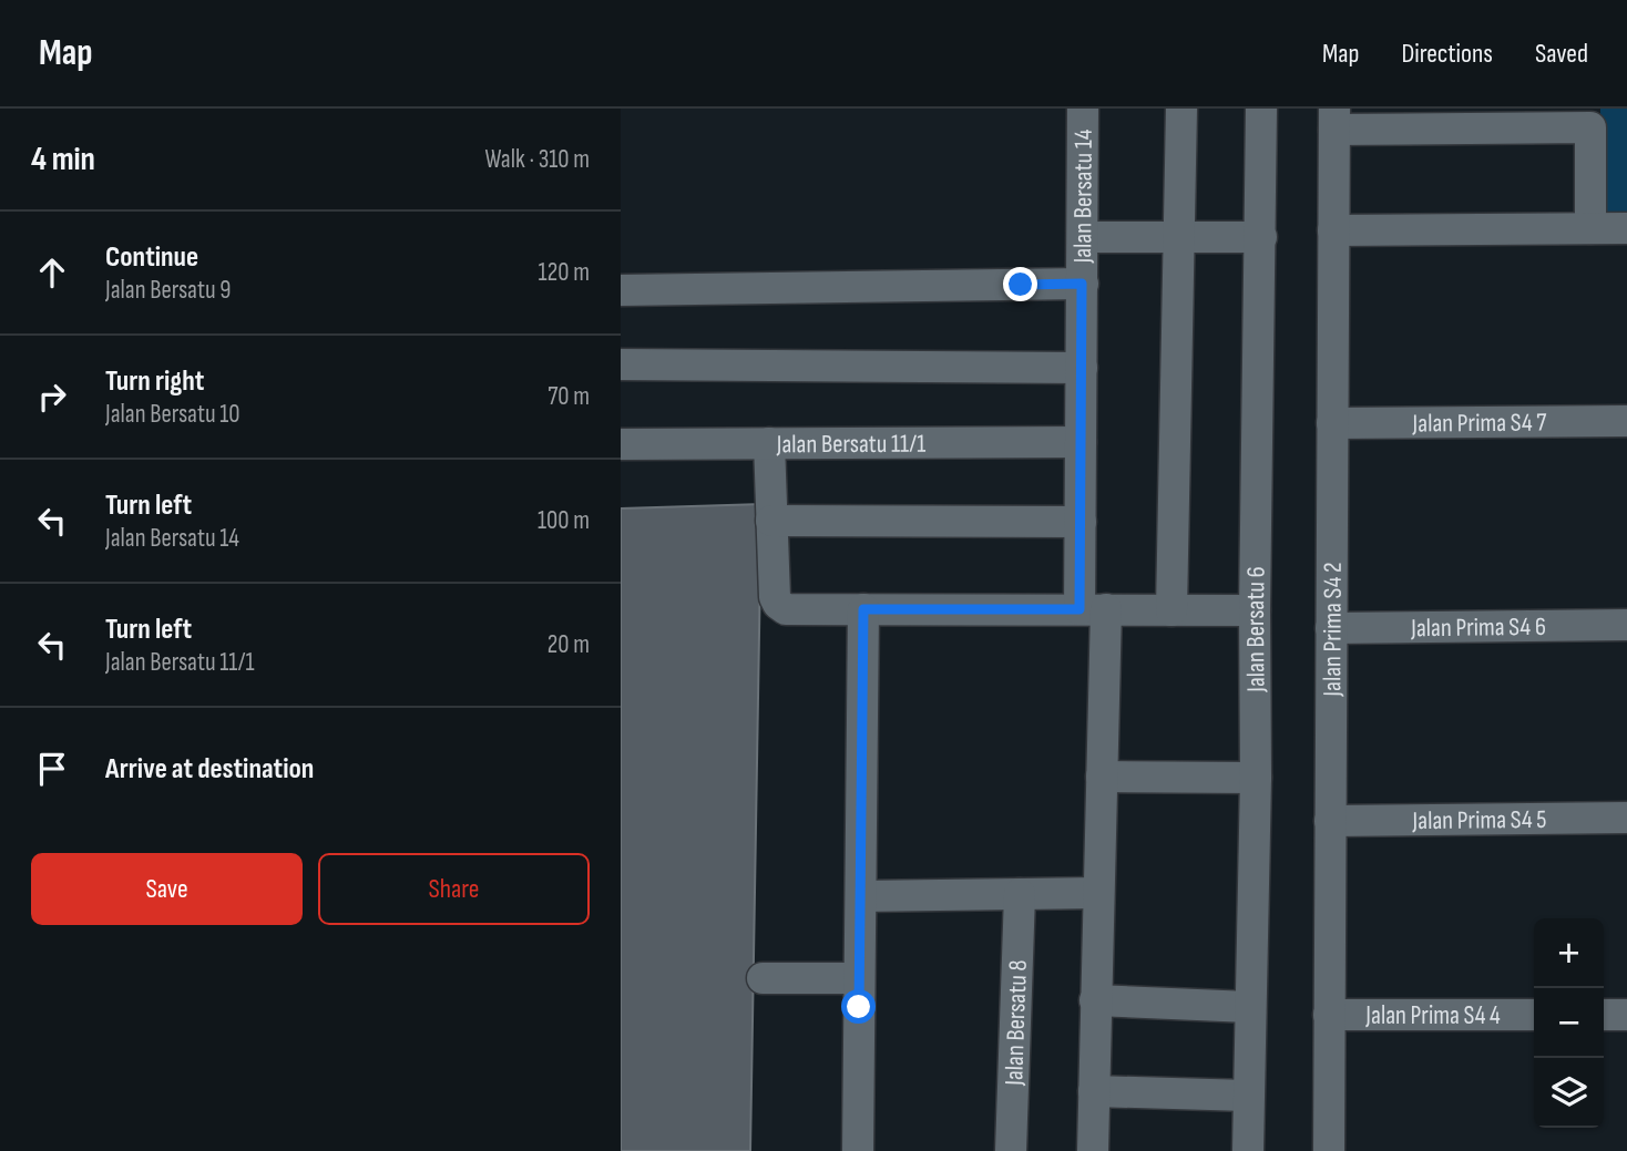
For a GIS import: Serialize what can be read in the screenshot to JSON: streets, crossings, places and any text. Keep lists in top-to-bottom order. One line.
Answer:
{"streets":{"street":["Jalan Bersatu 14","Jalan Prima S4 7","Jalan Bersatu 11/1","Jalan Prima S4 6","Jalan Prima S4 2","Jalan Bersatu 6","Jalan Prima S4 5","Jalan Prima S4 4","Jalan Bersatu 8"]},"crossings":[["Jalan Bersatu 14","Jalan Bersatu 11/1"],["Jalan Prima S4 7","Jalan Prima S4 2"],["Jalan Prima S4 6","Jalan Prima S4 2"],["Jalan Prima S4 2","Jalan Prima S4 5"],["Jalan Prima S4 2","Jalan Prima S4 4"]],"page":{"header":"Map","nav":["Map","Directions","Saved"],"heading":["4 min","Walk · 310 m"],"list":[["Continue","Jalan Bersatu 9","120 m"],["Turn right","Jalan Bersatu 10","70 m"],["Turn left","Jalan Bersatu 14","100 m"],["Turn left","Jalan Bersatu 11/1","20 m"],"Arrive at destination"],"buttons":["Save","Share"],"map_buttons":["+","−"]}}
